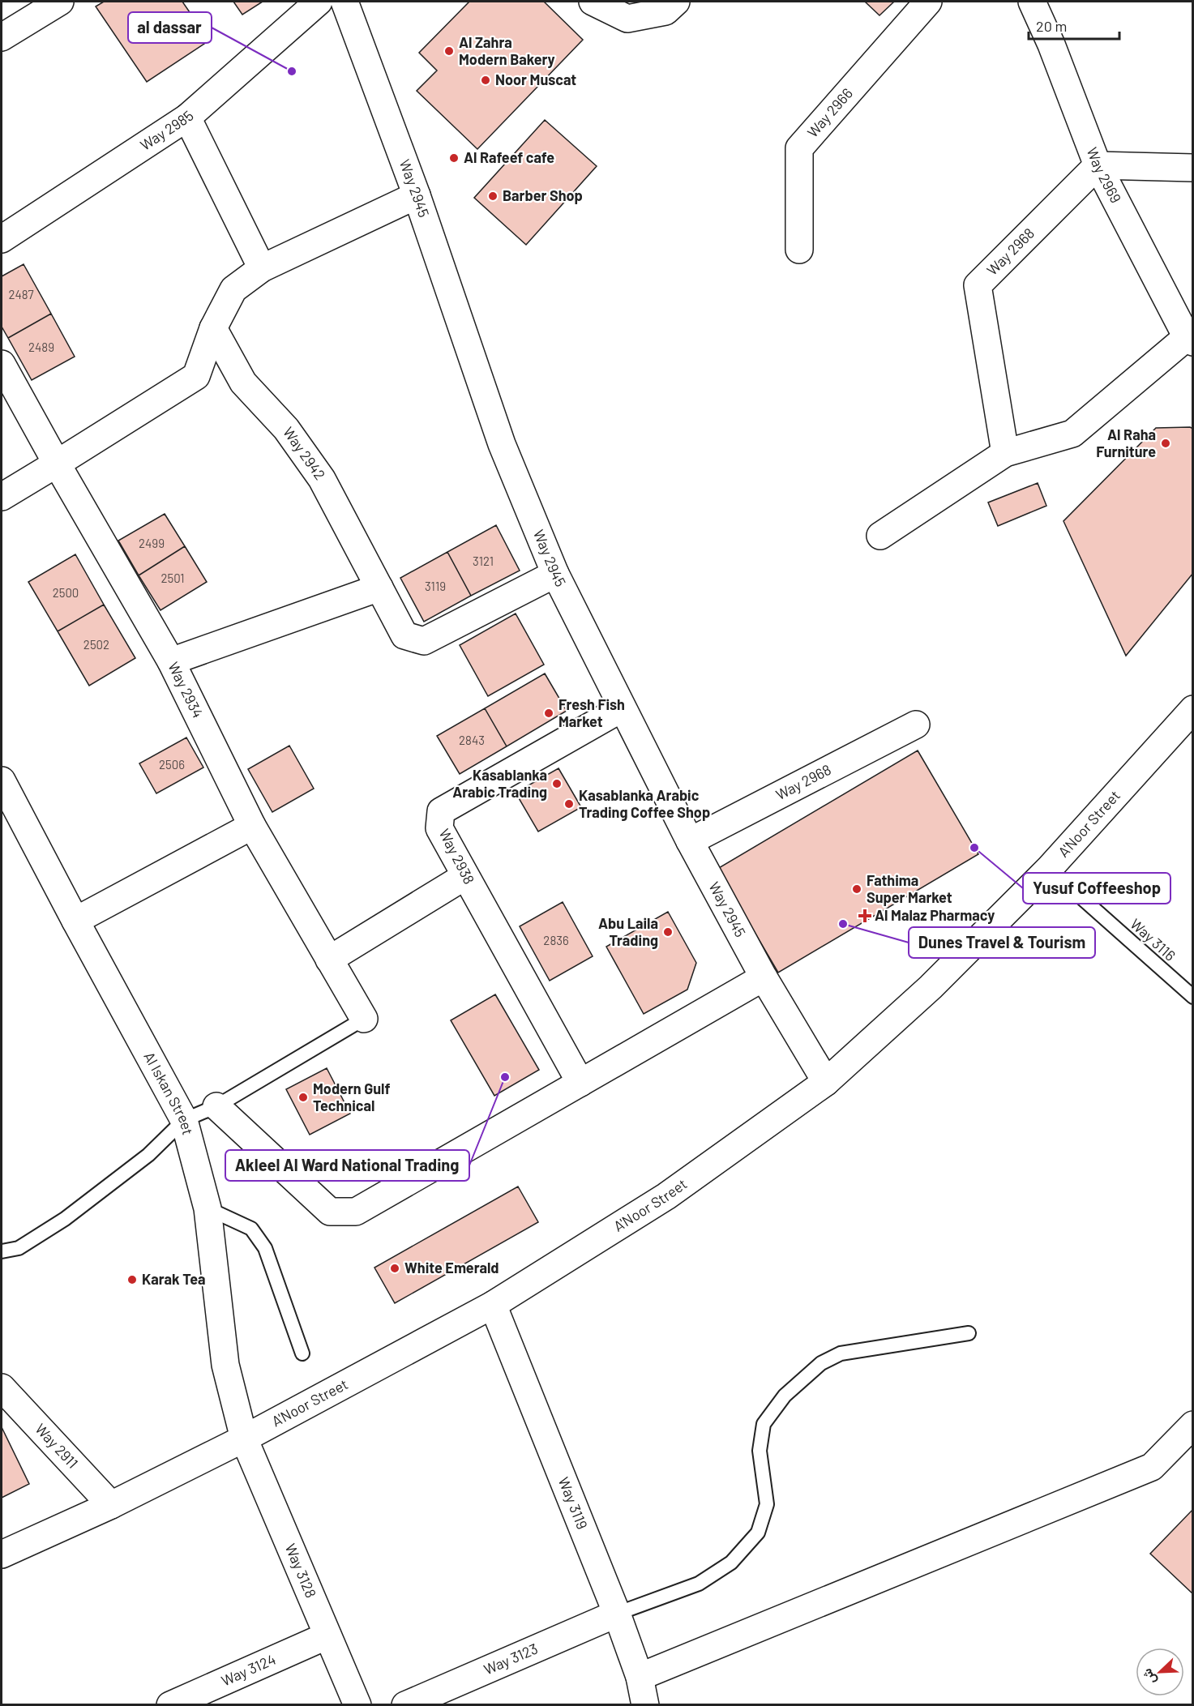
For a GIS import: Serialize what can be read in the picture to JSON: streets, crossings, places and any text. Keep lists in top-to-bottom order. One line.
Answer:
{"streets":{"street":["Way 2966","Way 2985","Way 2969","Way 2945","Way 2968","Way 2942","Way 2934","A'Noor Street","Way 2938","Al Iskan Street","Way 2911","Way 3119","Way 3128","Way 3123","Way 3124"],"lane":["Way 3116"]},"crossings":[["Way 2969","Way 2968"],["Way 2945","Way 2968"],["Way 2945","Way 2942"],["Way 2945","A'Noor Street"],["Way 2945","Way 2938"],["A'Noor Street","Way 3116"],["A'Noor Street","Al Iskan Street"],["A'Noor Street","Way 2911"],["A'Noor Street","Way 3119"],["A'Noor Street","Way 3128"],["Al Iskan Street","Way 3128"],["Way 3119","Way 3123"],["Way 3128","Way 3124"]],"places":{"other":["Al Zahra Modern Bakery","al dassar","Noor Muscat","Al Rafeef cafe","Barber Shop","Al Raha Furniture","Fresh Fish Market","Kasablanka Arabic Trading","Kasablanka Arabic Trading Coffee Shop","Yusuf Coffeeshop","Fathima Super Market","Dunes Travel & Tourism","Abu Laila Trading","Akleel Al Ward National Trading","Modern Gulf Technical","White Emerald","Karak Tea"],"health":["Al Malaz Pharmacy"]},"house_numbers":["2487","2489","2499","3121","2501","3119","2500","2502","2843","2506","2836"],"scale_bar":"20 m","north":"bottom left"}
